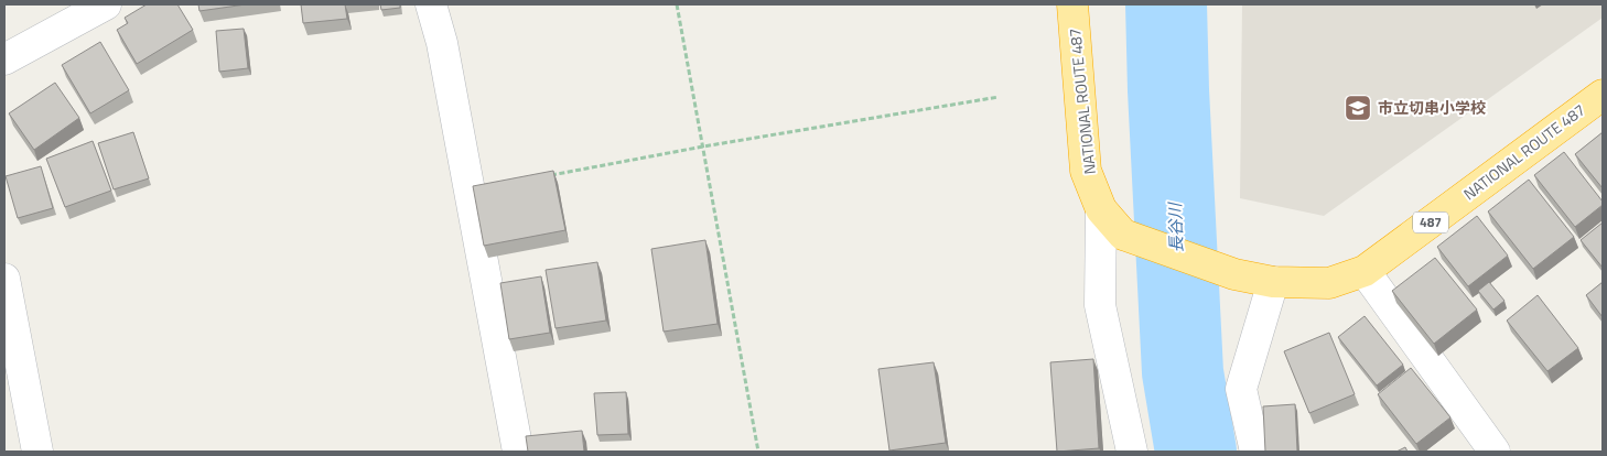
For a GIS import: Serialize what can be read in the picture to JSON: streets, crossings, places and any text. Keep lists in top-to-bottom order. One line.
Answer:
{"streets":{"highway":["NATIONAL ROUTE 487","487"]},"water":["長谷川"],"places":{"school or university":["市立切串小学校"]}}
